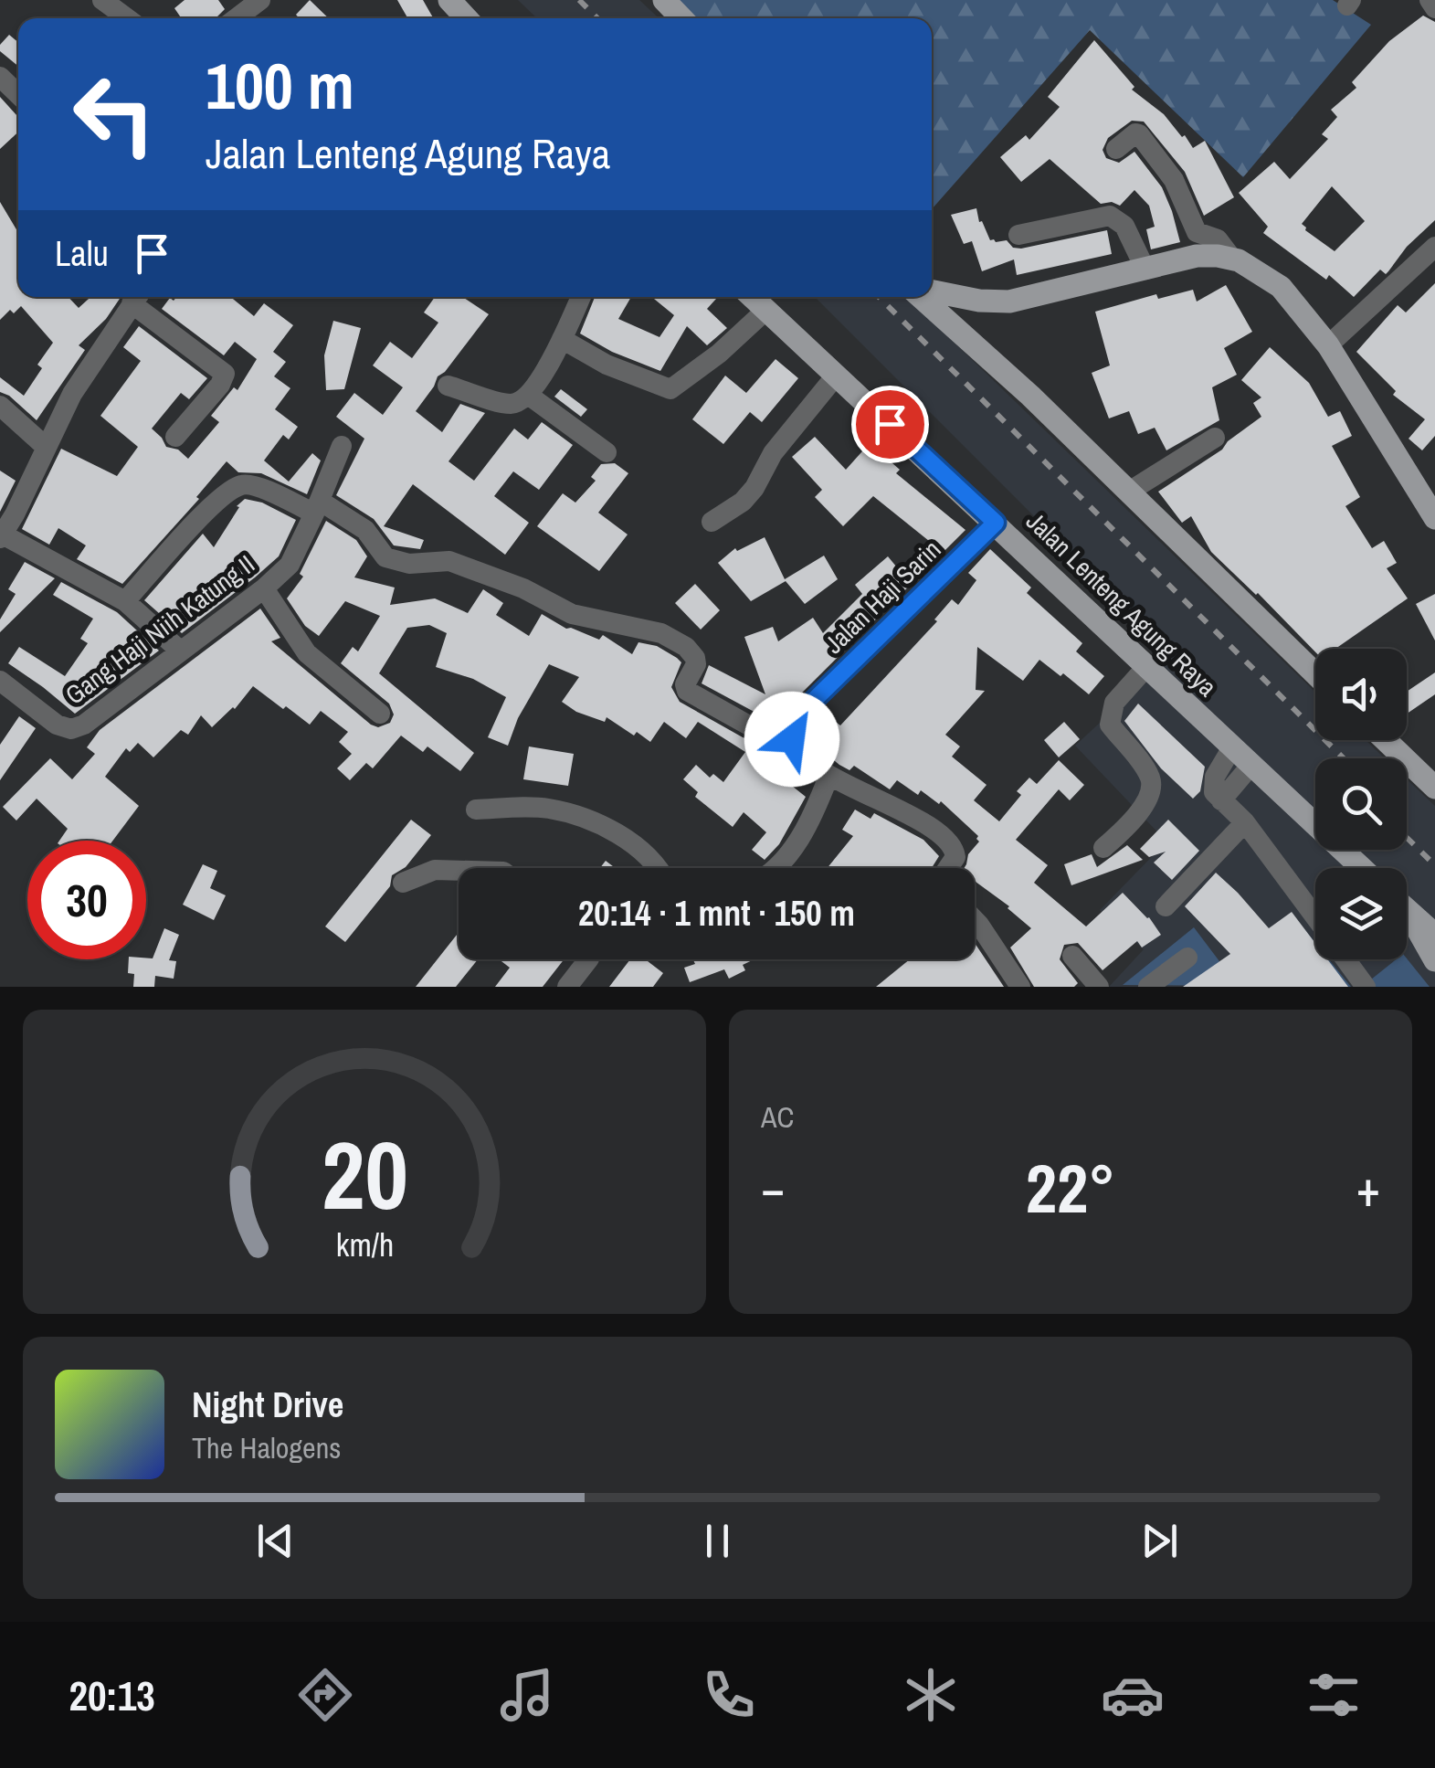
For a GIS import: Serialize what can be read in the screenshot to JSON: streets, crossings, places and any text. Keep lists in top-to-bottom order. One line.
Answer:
{"streets":{"main road":["Jalan Lenteng Agung Raya"],"street":["Jalan Haji Sarin","Gang Haji Niih Katung II"]},"crossings":[["Jalan Haji Sarin","Jalan Lenteng Agung Raya"]],"page":{"turn":["100 m","Jalan Lenteng Agung Raya"],"then":"Lalu","limit":"30","trip":"20:14 · 1 mnt · 150 m","tile":"AC","heat":["−","22°","+"],"song":["Night Drive","The Halogens"],"tabs":"20:13","gauge":["20","km/h"]}}
